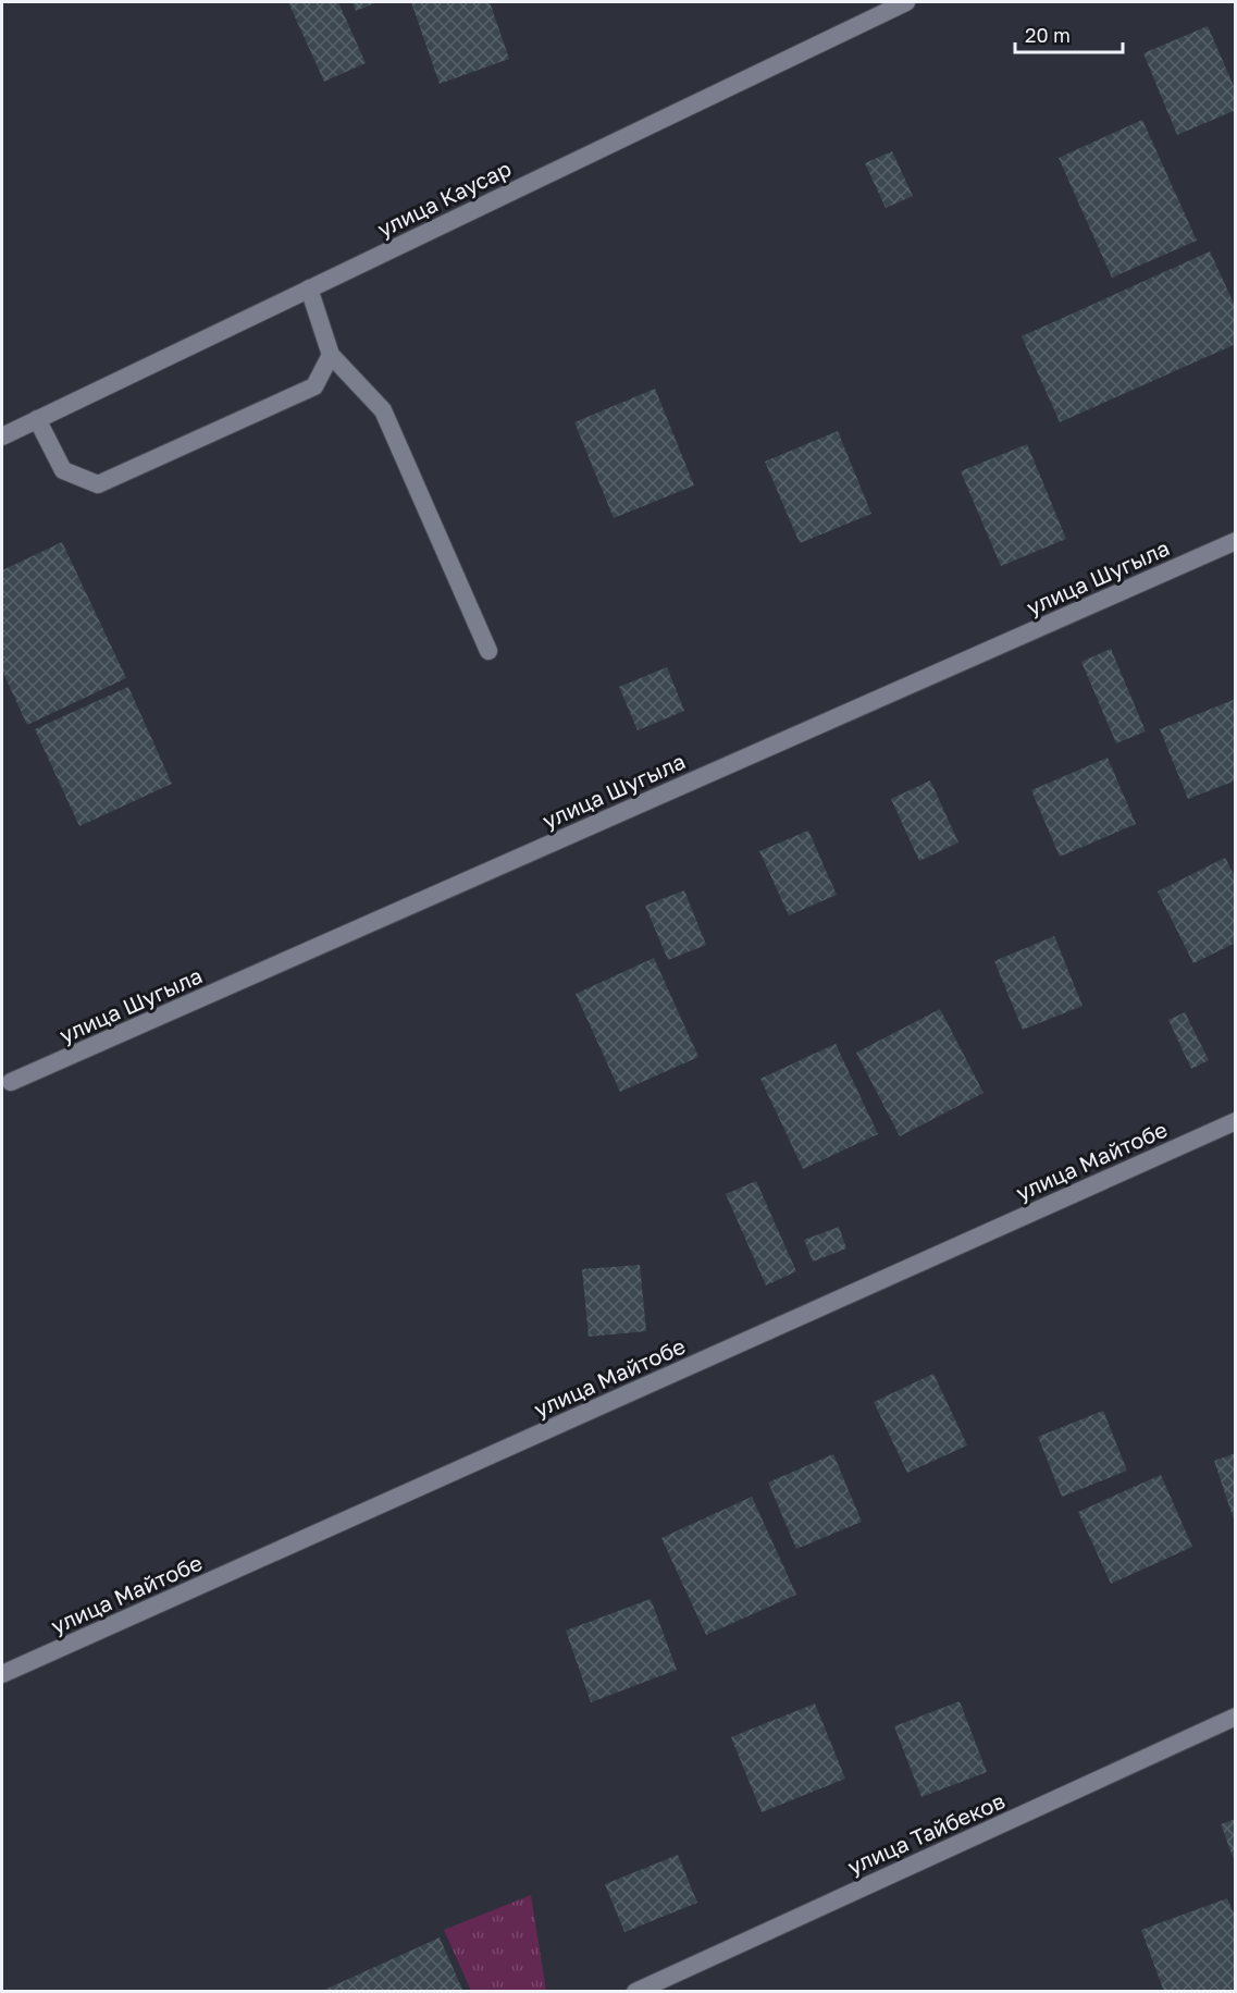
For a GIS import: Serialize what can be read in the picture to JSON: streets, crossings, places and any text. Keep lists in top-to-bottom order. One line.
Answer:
{"streets":{"street":["улица Каусар","улица Шугыла","улица Майтобе","улица Тайбеков"]},"scale_bar":"20 m"}
